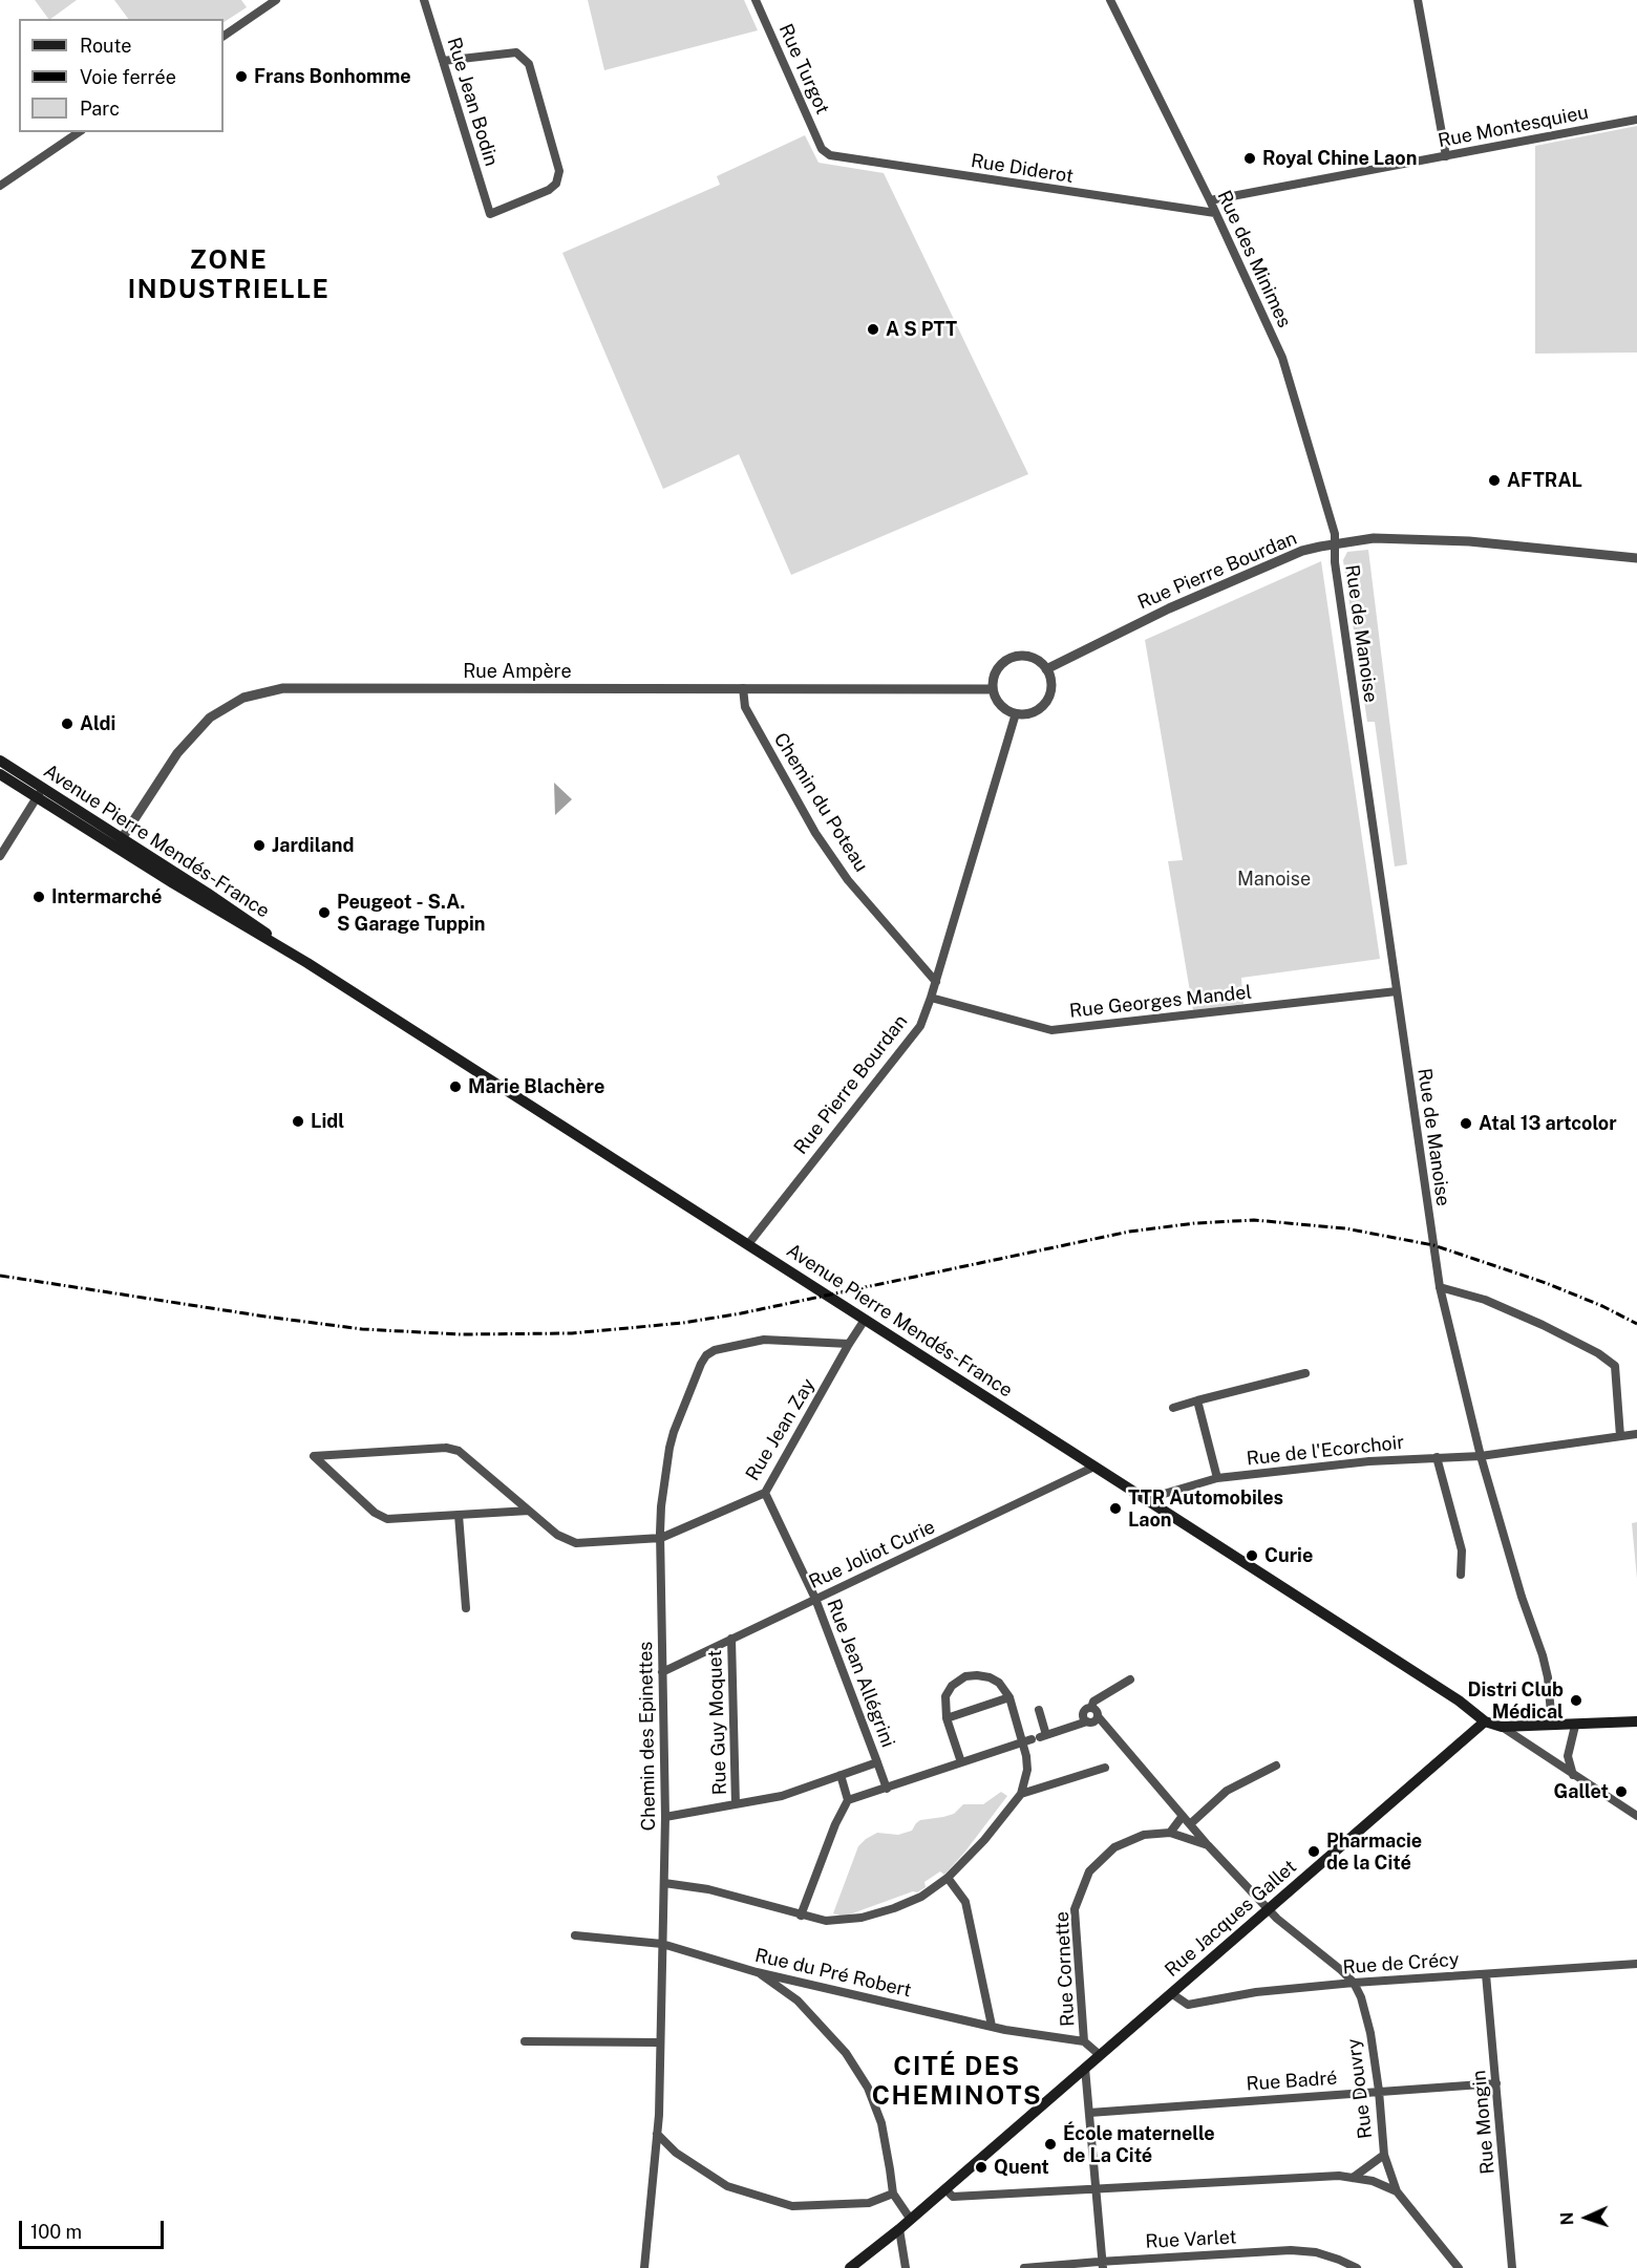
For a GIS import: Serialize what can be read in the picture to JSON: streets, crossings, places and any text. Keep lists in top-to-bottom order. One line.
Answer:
{"streets":{"main road":["Avenue Pierre Mendés-France","Rue Jacques Gallet"],"street":["Rue Turgot","Rue Jean Bodin","Rue Montesquieu","Rue Diderot","Rue des Minimes","Rue Pierre Bourdan","Rue de Manoise","Rue Ampère","Chemin du Poteau","Rue Georges Mandel","Rue Jean Zay","Rue de l'Ecorchoir","Rue Joliot Curie","Rue Jean Allégrini","Rue Guy Moquet","Chemin des Epinettes","Rue de Crécy","Rue Cornette","Rue du Pré Robert","Rue Badré","Rue Douvry","Rue Mongin","Rue Varlet"]},"crossings":[["Rue Turgot","Rue Diderot"],["Rue Montesquieu","Rue des Minimes"],["Rue Diderot","Rue des Minimes"],["Rue des Minimes","Rue Pierre Bourdan"],["Rue des Minimes","Rue de Manoise"],["Rue Pierre Bourdan","Rue de Manoise"],["Rue Pierre Bourdan","Rue Ampère"],["Rue Pierre Bourdan","Chemin du Poteau"],["Rue Pierre Bourdan","Avenue Pierre Mendés-France"],["Rue Pierre Bourdan","Rue Georges Mandel"],["Rue de Manoise","Rue Georges Mandel"],["Rue de Manoise","Rue de l'Ecorchoir"],["Rue Ampère","Chemin du Poteau"],["Rue Ampère","Avenue Pierre Mendés-France"],["Avenue Pierre Mendés-France","Rue Jean Zay"],["Avenue Pierre Mendés-France","Rue de l'Ecorchoir"],["Avenue Pierre Mendés-France","Rue Joliot Curie"],["Avenue Pierre Mendés-France","Rue Jacques Gallet"],["Rue Jean Zay","Rue Jean Allégrini"],["Rue Jean Zay","Chemin des Epinettes"],["Rue Joliot Curie","Rue Jean Allégrini"],["Rue Joliot Curie","Rue Guy Moquet"],["Rue Joliot Curie","Chemin des Epinettes"],["Chemin des Epinettes","Rue du Pré Robert"],["Rue Jacques Gallet","Rue de Crécy"],["Rue Jacques Gallet","Rue Cornette"],["Rue de Crécy","Rue Cornette"],["Rue de Crécy","Rue Douvry"],["Rue de Crécy","Rue Mongin"],["Rue Cornette","Rue du Pré Robert"],["Rue Cornette","Rue Douvry"],["Rue Badré","Rue Douvry"],["Rue Badré","Rue Mongin"]],"districts":["ZONE INDUSTRIELLE","CITÉ DES CHEMINOTS"],"parks":["Manoise"],"places":["Frans Bonhomme","Royal Chine Laon","A S PTT","AFTRAL","Aldi","Jardiland","Intermarché","Peugeot - S.A. S Garage Tuppin","Marie Blachère","Lidl","Atal 13 artcolor","TTR Automobiles Laon","Curie","Distri Club Médical","Gallet","Pharmacie de la Cité","École maternelle de La Cité","Quent"],"legend":["Route","Voie ferrée","Parc"],"scale_bar":"100 m","north":"left"}
